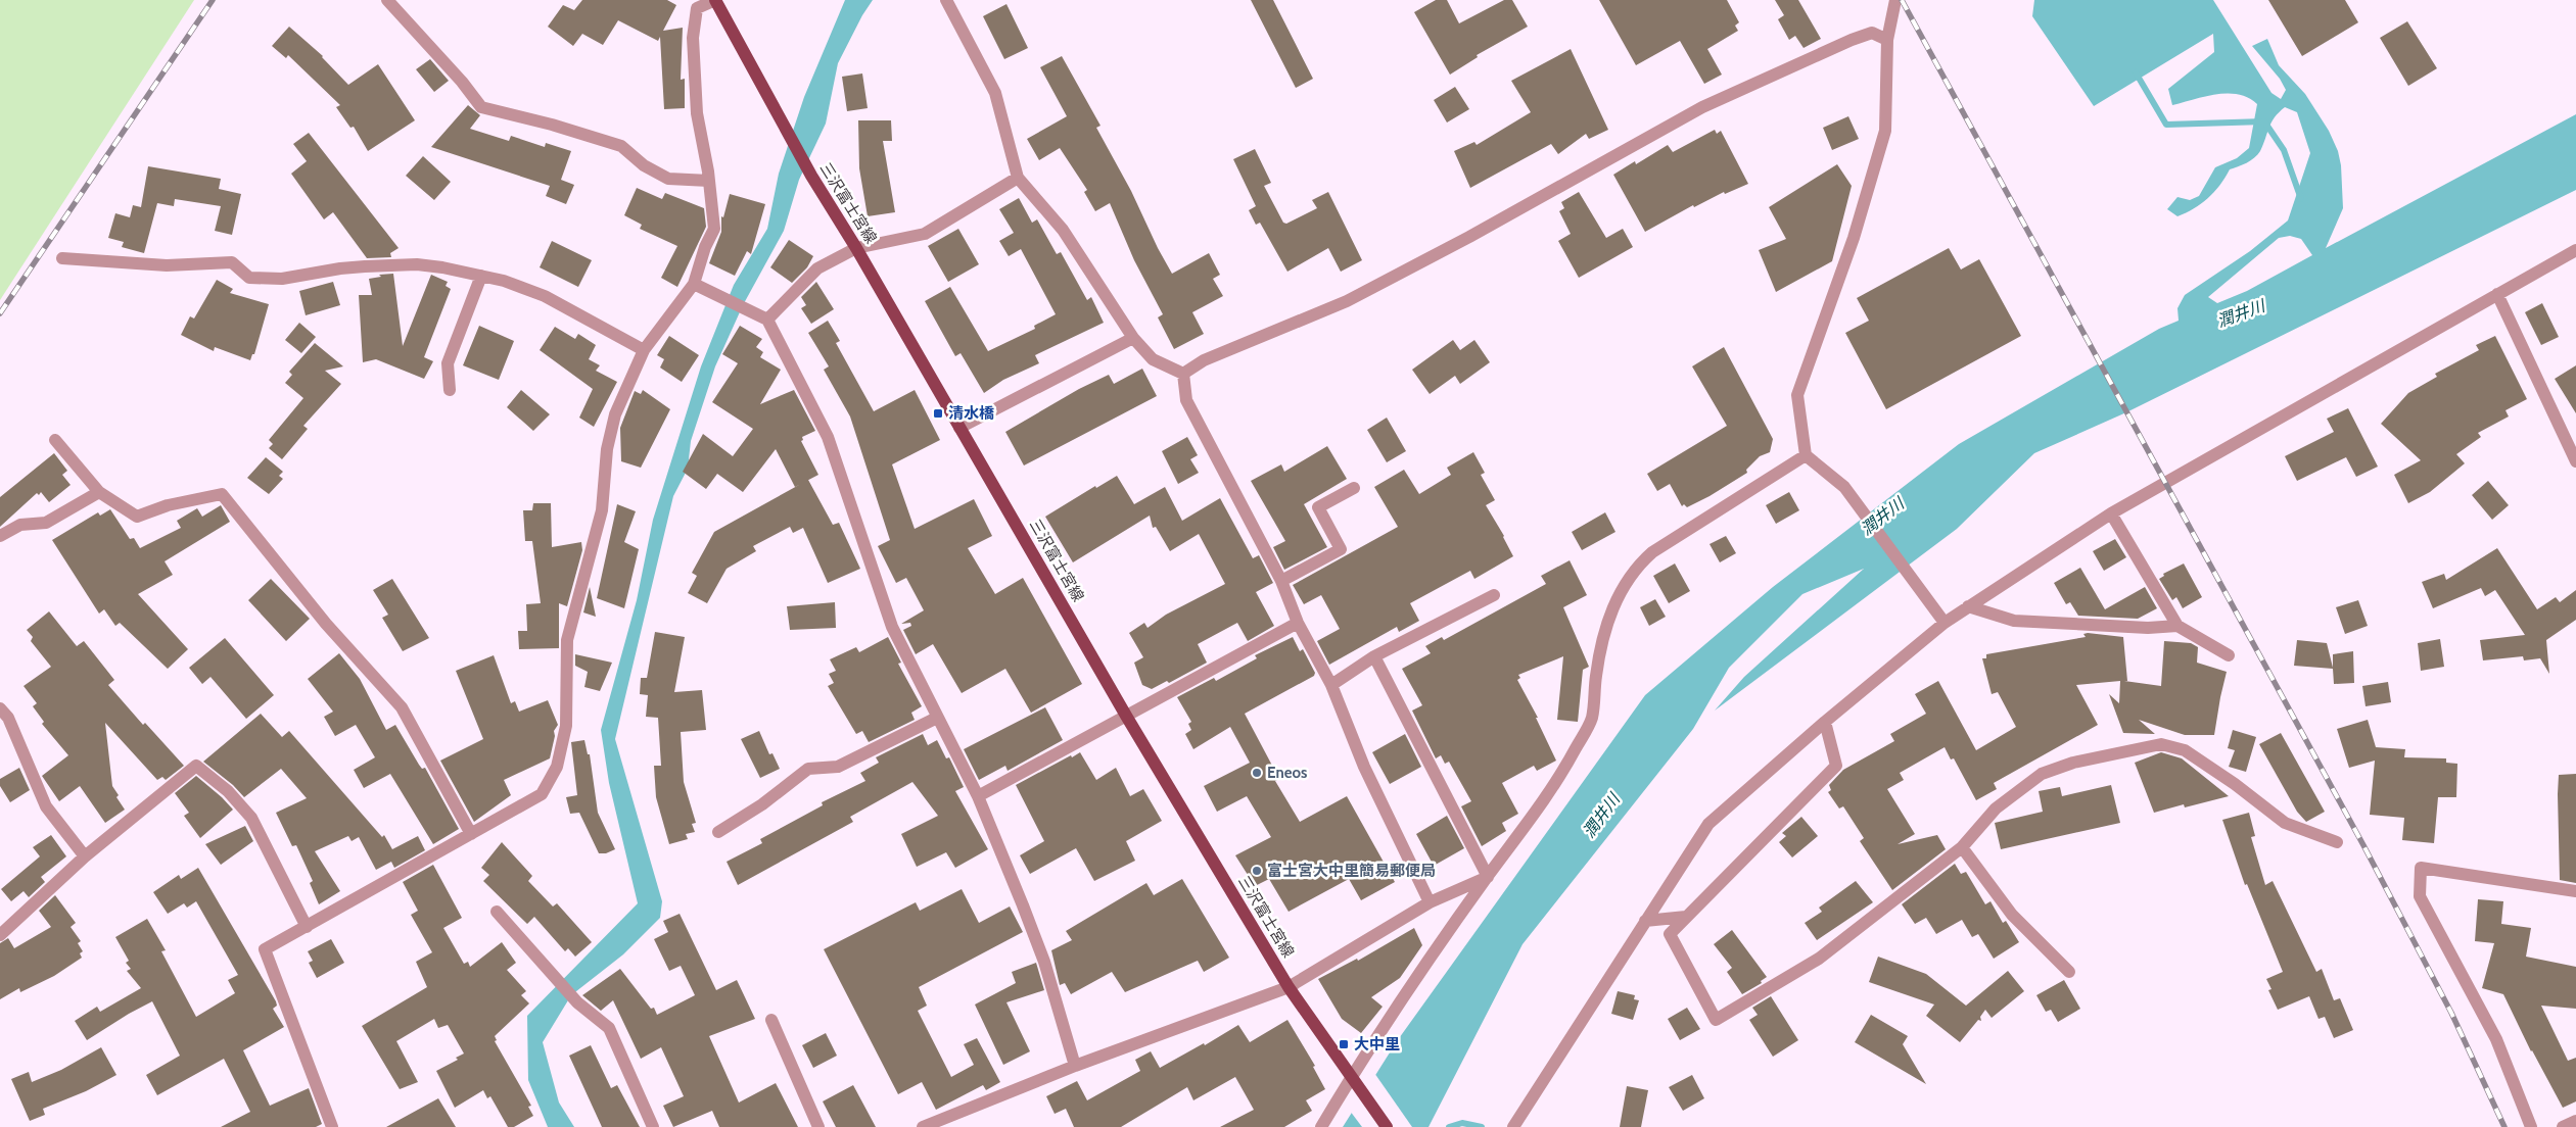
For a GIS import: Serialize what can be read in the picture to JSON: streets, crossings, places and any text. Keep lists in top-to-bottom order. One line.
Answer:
{"streets":{"main road":["三沢富士宮線"]},"water":["潤井川"],"places":{"transit":["清水橋","大中里"],"other":["Eneos","富士宮大中里簡易郵便局"]}}
